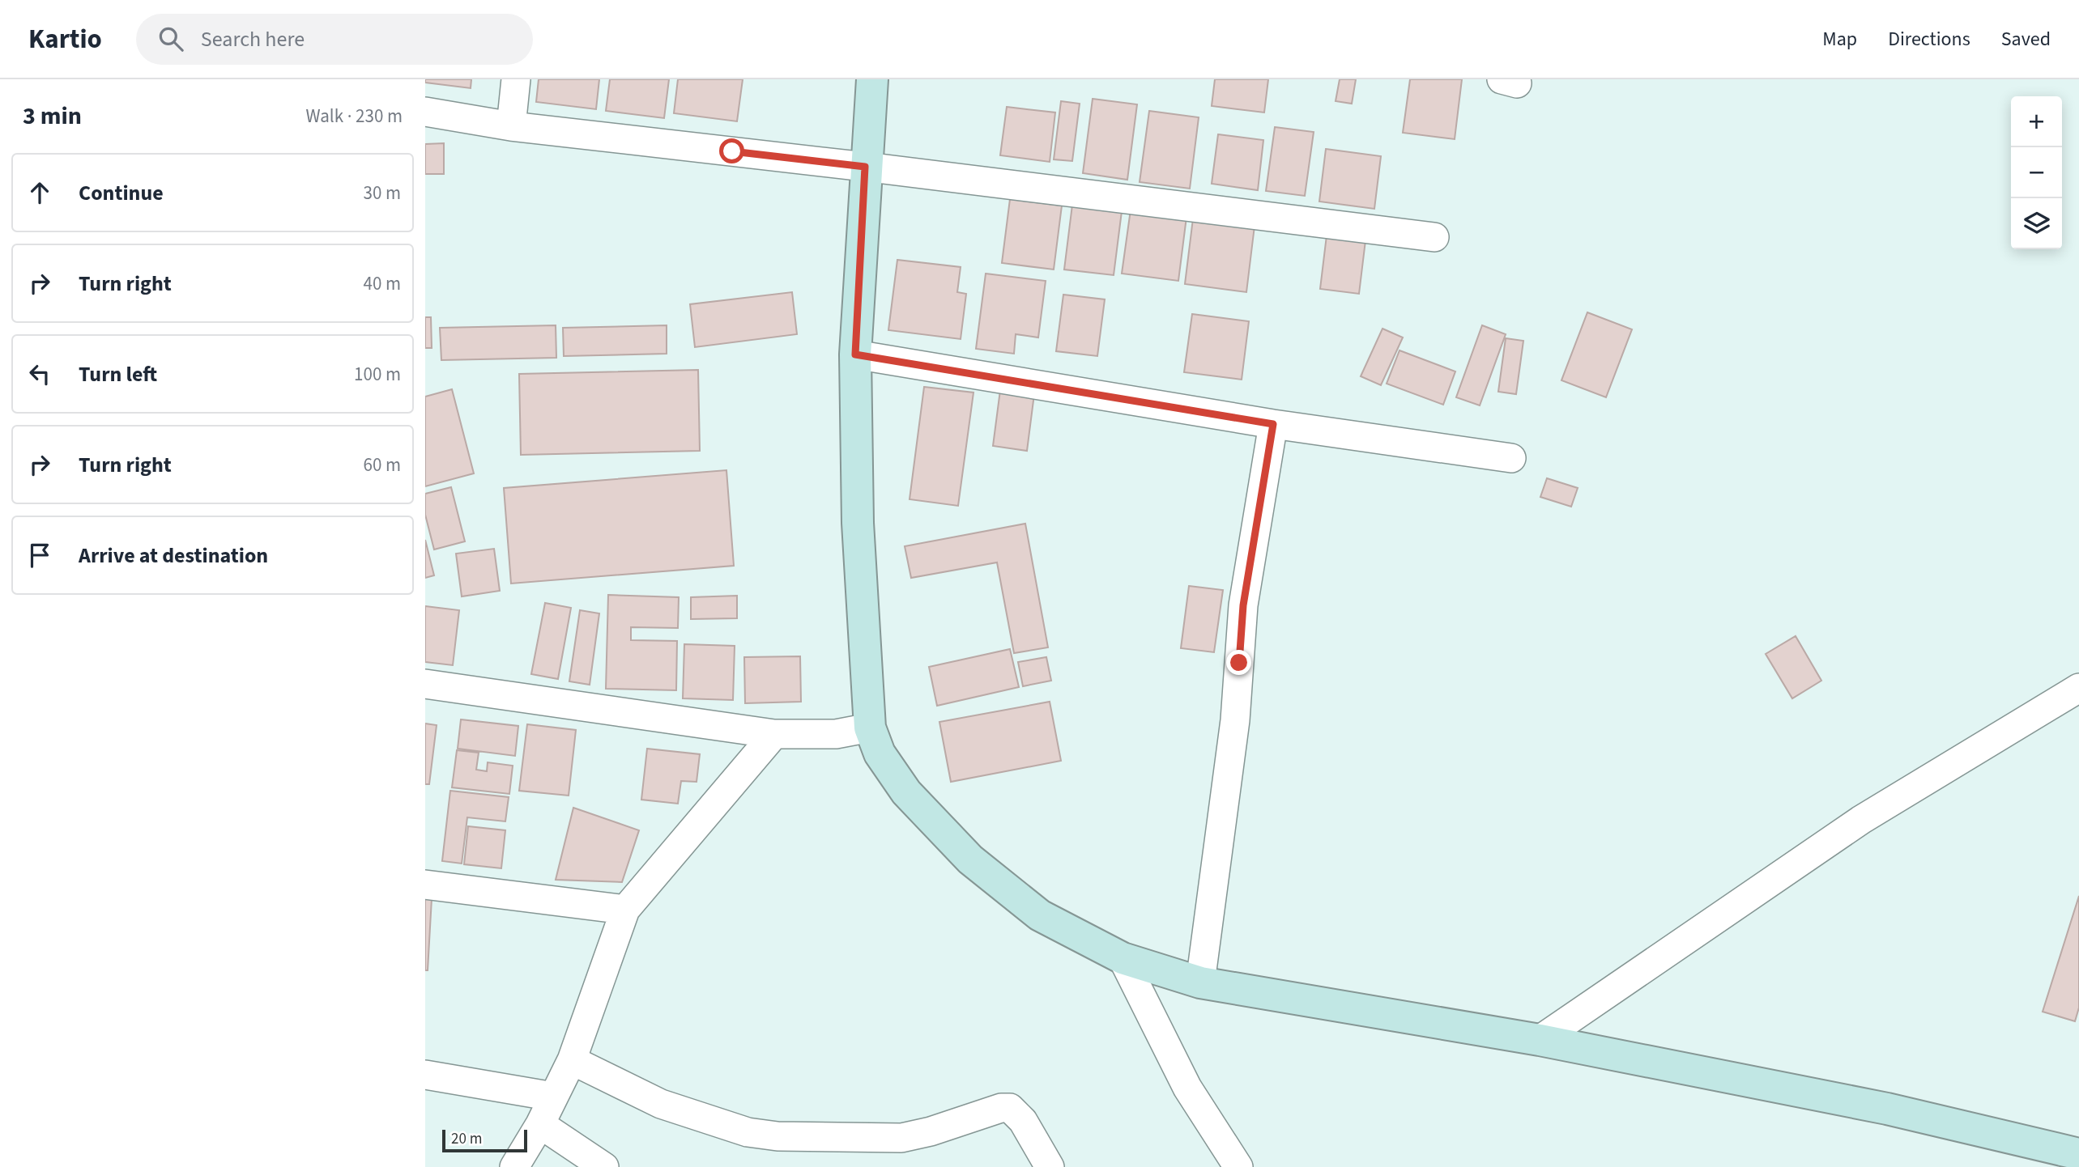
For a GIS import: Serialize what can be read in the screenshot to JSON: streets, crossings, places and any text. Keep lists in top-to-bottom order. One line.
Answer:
{"scale_bar":"20 m","page":{"header":"Kartio","search":"Search here","nav":["Map","Directions","Saved"],"heading":["3 min","Walk · 230 m"],"map_buttons":["+","−"],"list":[["Continue","30 m"],["Turn right","40 m"],["Turn left","100 m"],["Turn right","60 m"],"Arrive at destination"],"scale":"20 m"}}
